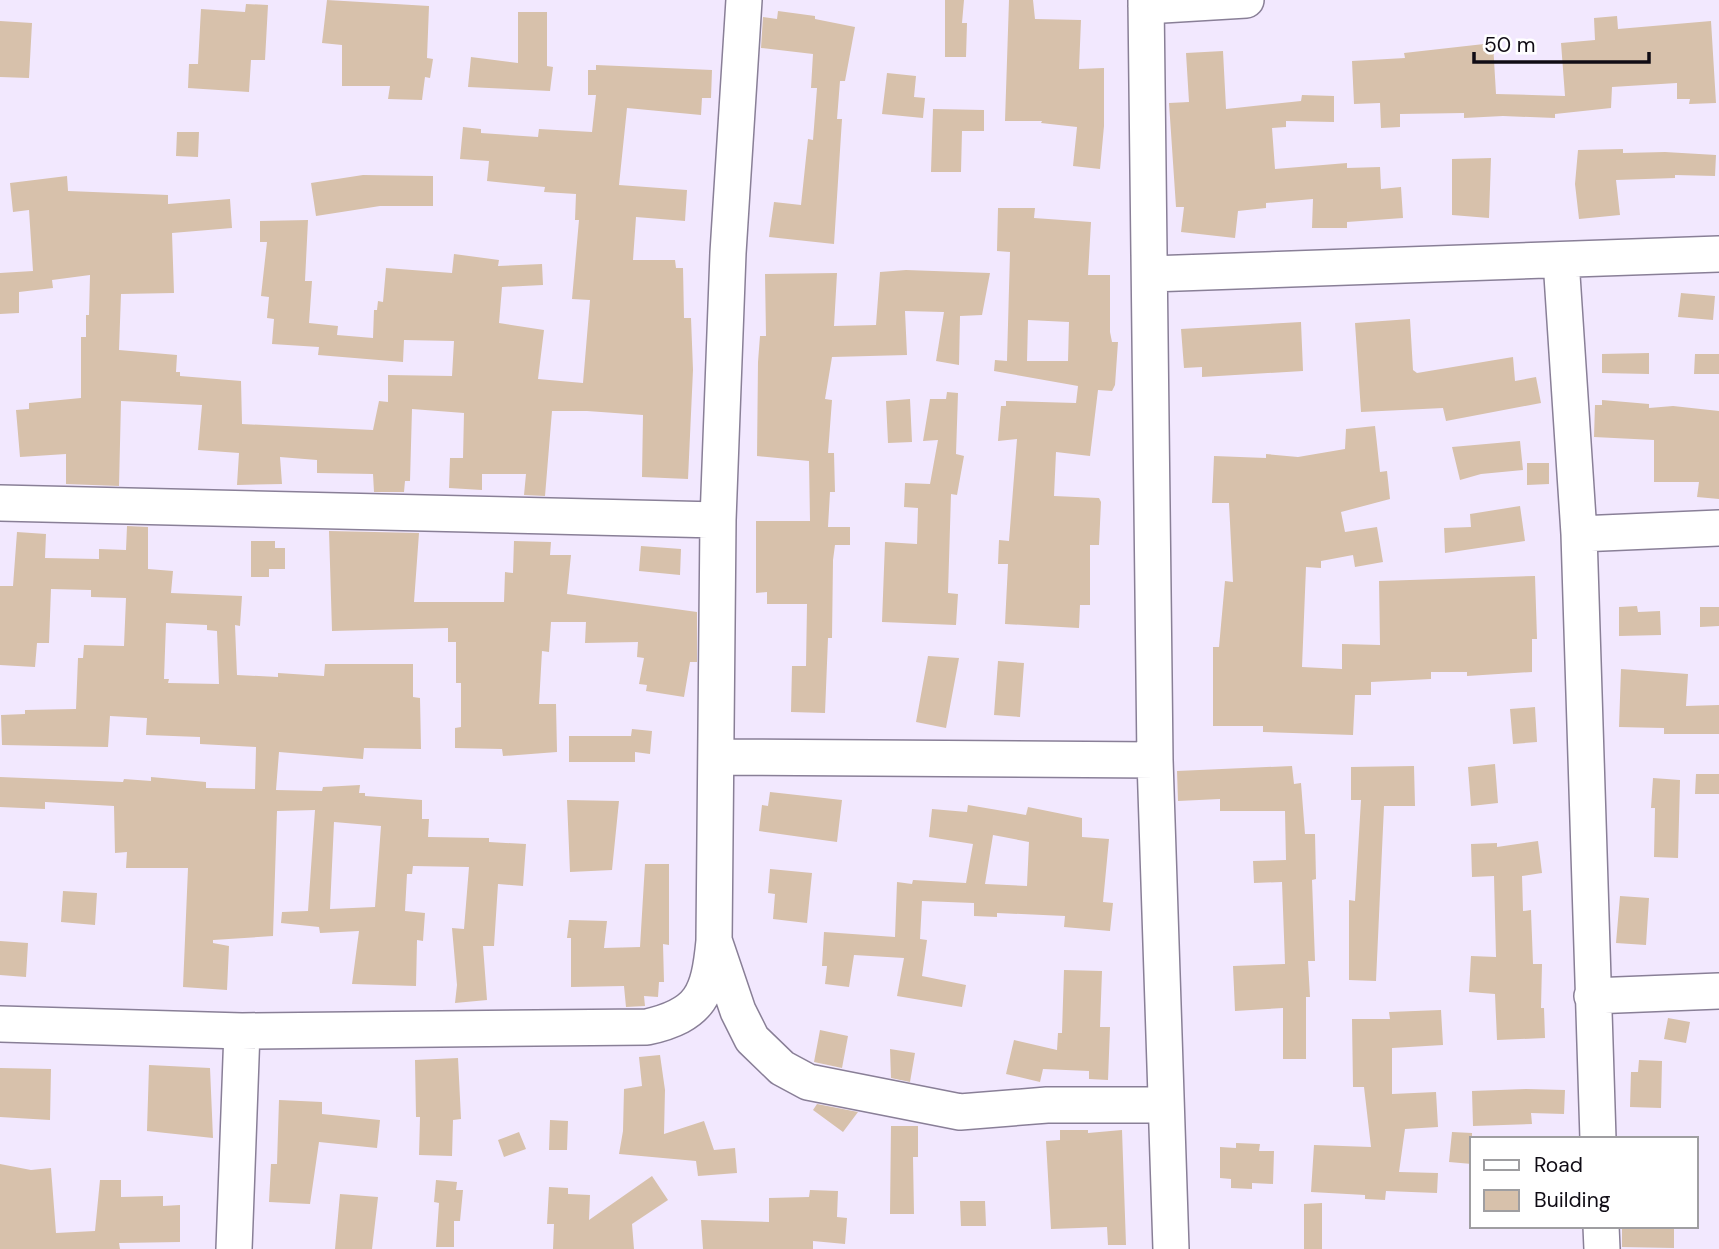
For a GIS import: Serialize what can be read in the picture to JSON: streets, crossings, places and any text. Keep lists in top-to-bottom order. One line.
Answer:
{"legend":["Road","Building"],"scale_bar":"50 m"}
